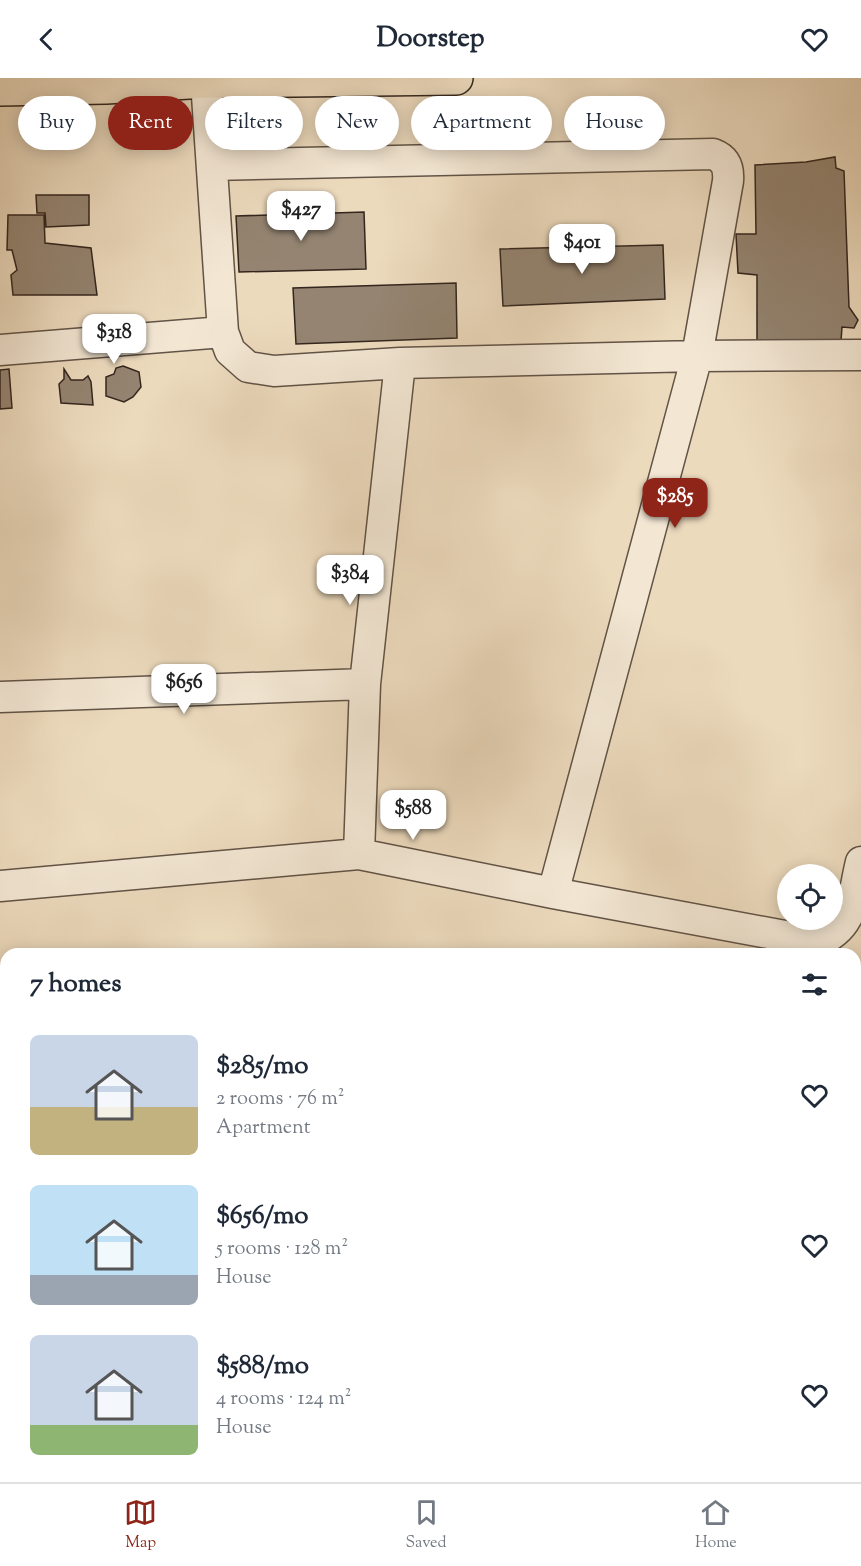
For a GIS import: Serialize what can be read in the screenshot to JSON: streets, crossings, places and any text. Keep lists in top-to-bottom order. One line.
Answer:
{"page":{"header":"Doorstep","chip":["Buy","Rent","Filters","New","Apartment","House"],"price":["$427","$401","$318","$285","$384","$656","$588"],"heading":"7 homes","list":[{"name":"$285/mo","note":"2 rooms · 76 m² · Apartment"},{"name":"$656/mo","note":"5 rooms · 128 m² · House"},{"name":"$588/mo","note":"4 rooms · 124 m² · House"}],"tabs":["Map","Saved","Home"]}}
